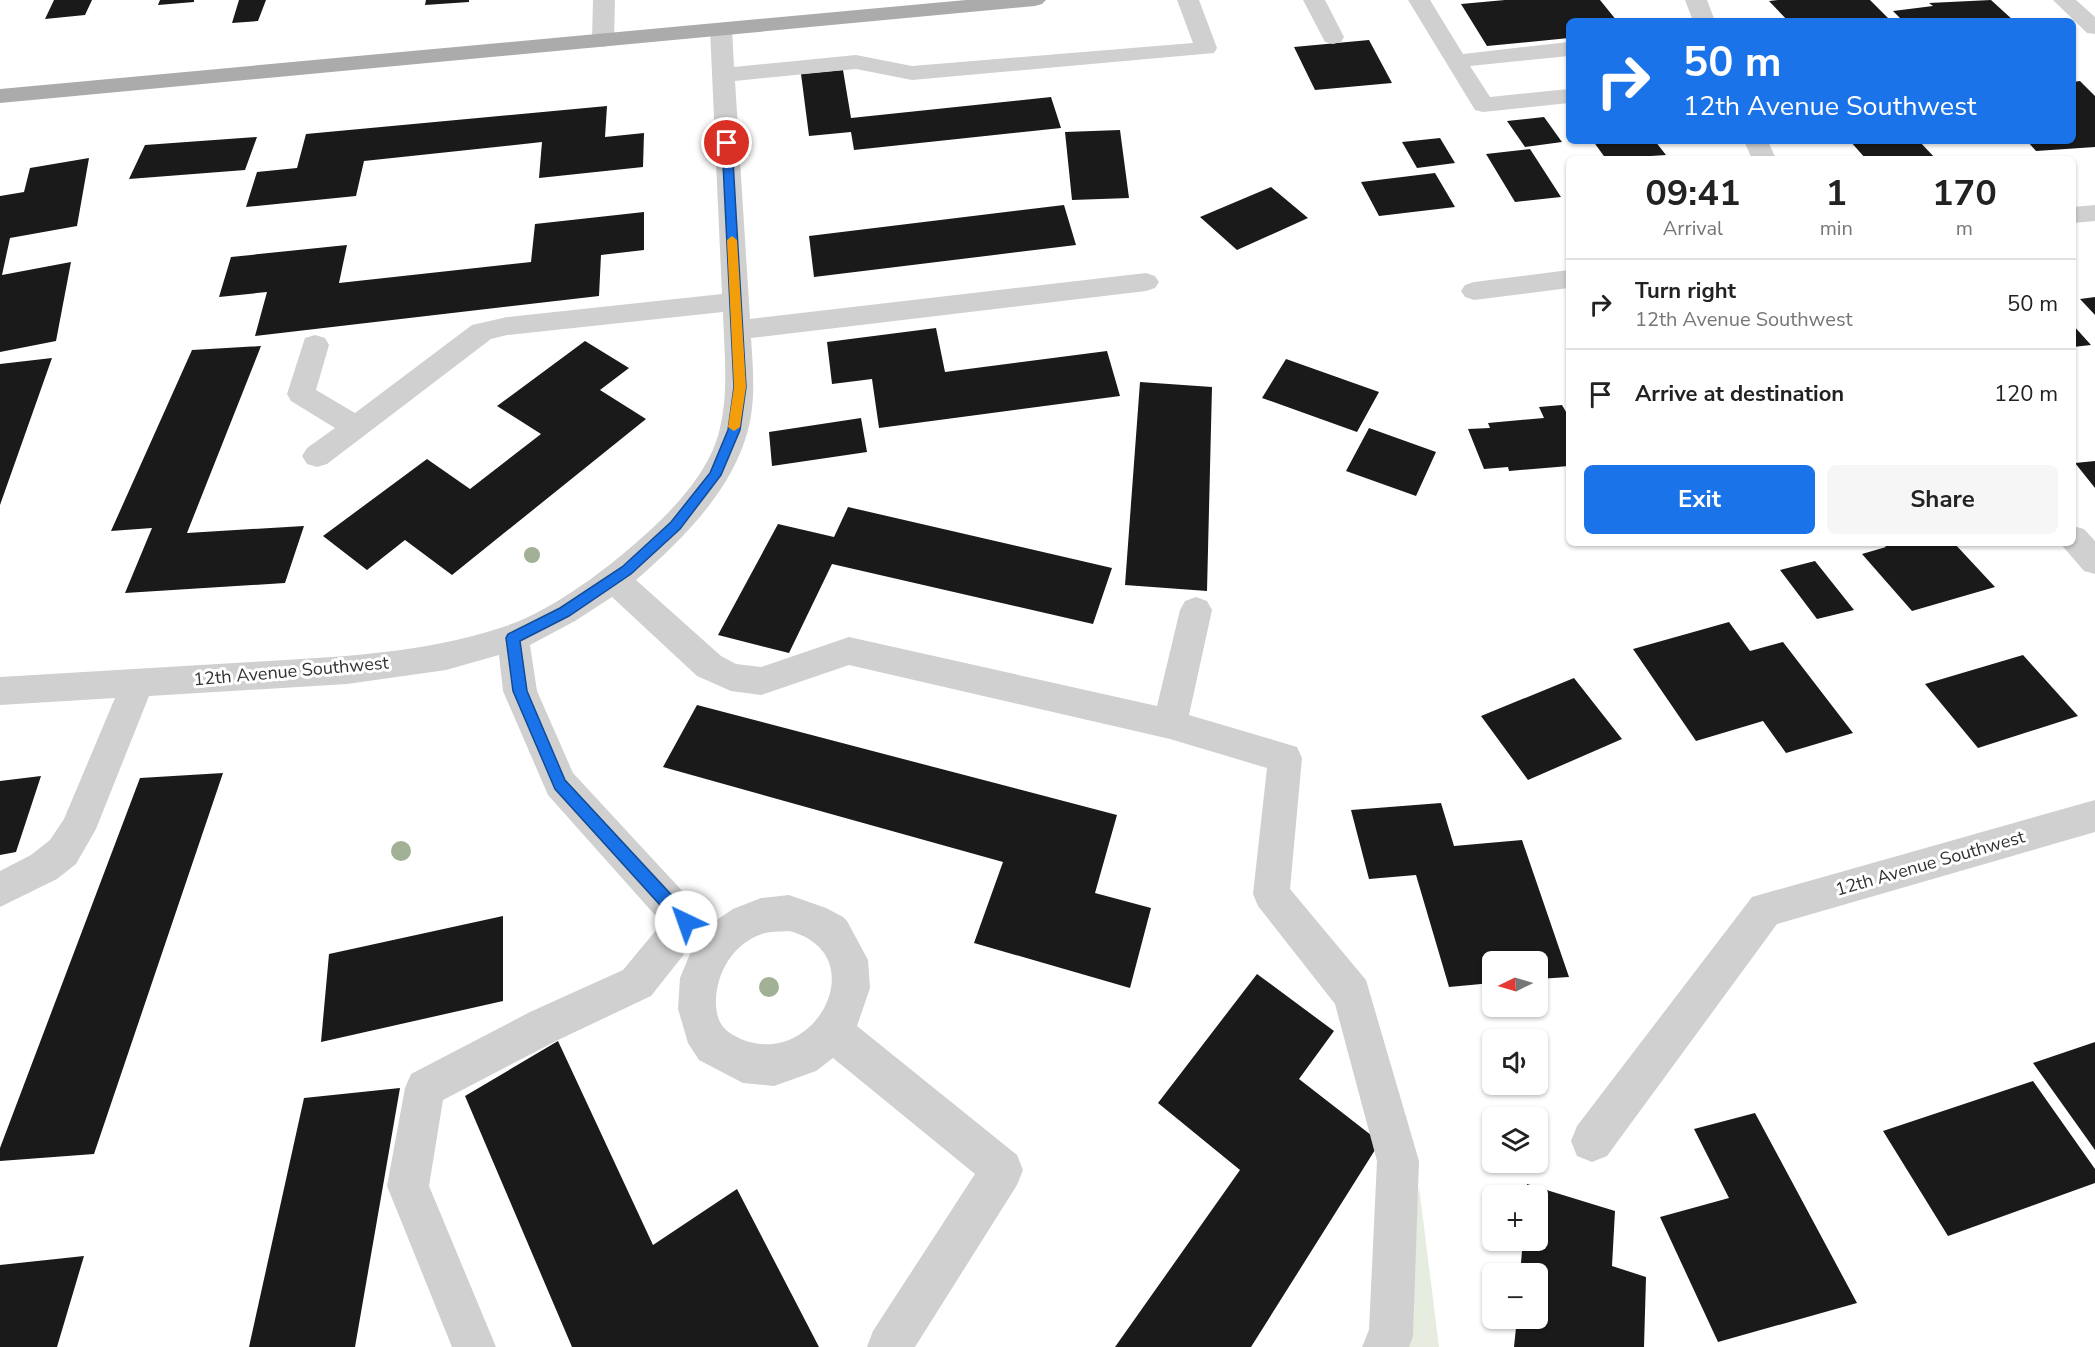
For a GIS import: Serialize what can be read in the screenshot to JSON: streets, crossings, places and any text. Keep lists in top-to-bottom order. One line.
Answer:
{"streets":{"street":["12th Avenue Southwest"]},"north":"left","page":{"turn":["50 m","12th Avenue Southwest"],"eta":["09:41","Arrival","1","min","170","m"],"list":[{"name":"Turn right","note":"12th Avenue Southwest","value":"50 m"},{"name":"Arrive at destination","value":"120 m"}],"buttons":["Exit","Share"],"map_buttons":["+","−"]}}
